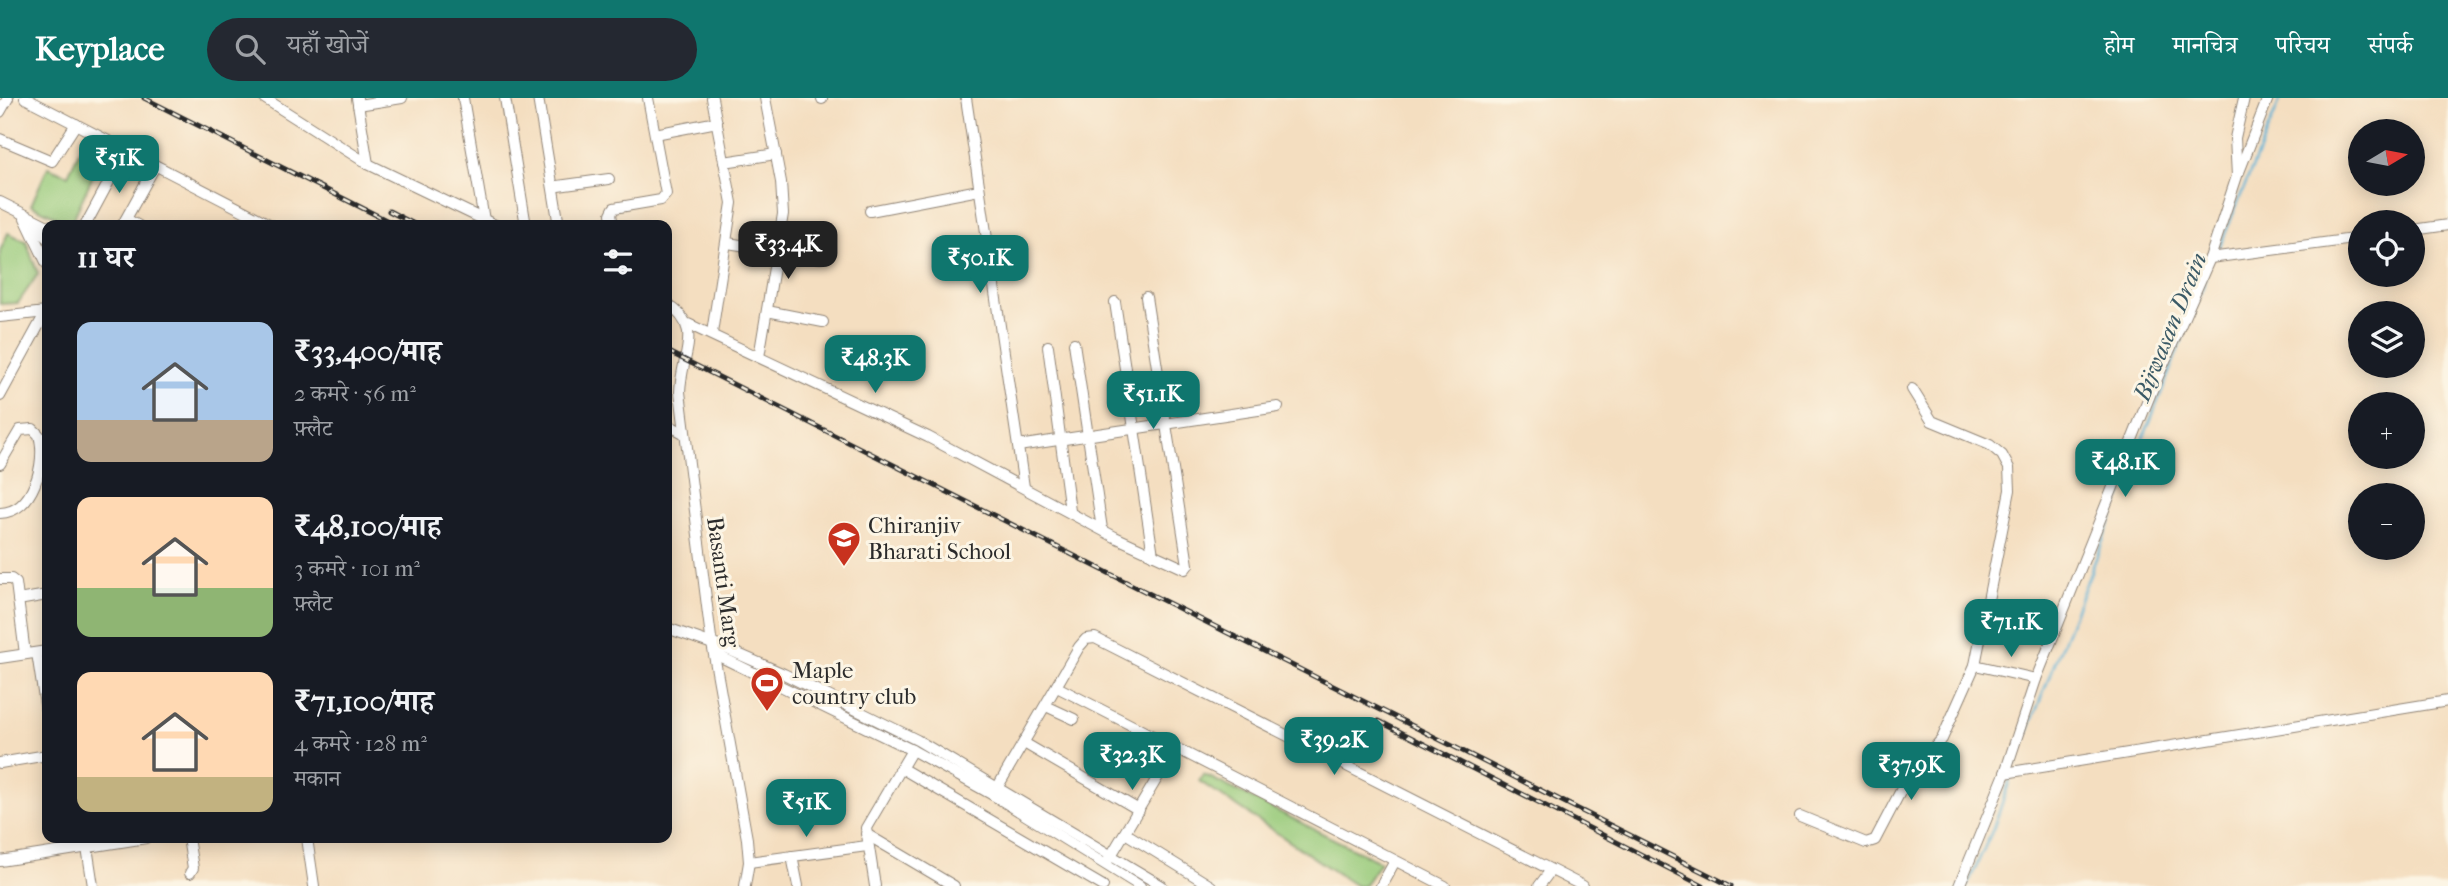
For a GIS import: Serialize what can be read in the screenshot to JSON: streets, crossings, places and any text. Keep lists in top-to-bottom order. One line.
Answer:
{"streets":{"street":["Basanti Marg"]},"water":["Bijwasan Drain"],"places":{"school or university":["Chiranjiv Bharati School"],"sports":["Maple country club"]},"north":"right","page":{"header":"Keyplace","search":"यहाँ खोजें","nav":["होम","मानचित्र","परिचय","संपर्क"],"map_buttons":["+","−"],"price":["₹51K","₹33.4K","₹50.1K","₹48.3K","₹51.1K","₹48.1K","₹71.1K","₹39.2K","₹32.3K","₹37.9K","₹51K"],"heading":"11 घर","list":[{"name":"₹33,400/माह","note":"2 कमरे · 56 m² · फ़्लैट"},{"name":"₹48,100/माह","note":"3 कमरे · 101 m² · फ़्लैट"},{"name":"₹71,100/माह","note":"4 कमरे · 128 m² · मकान"}]}}
